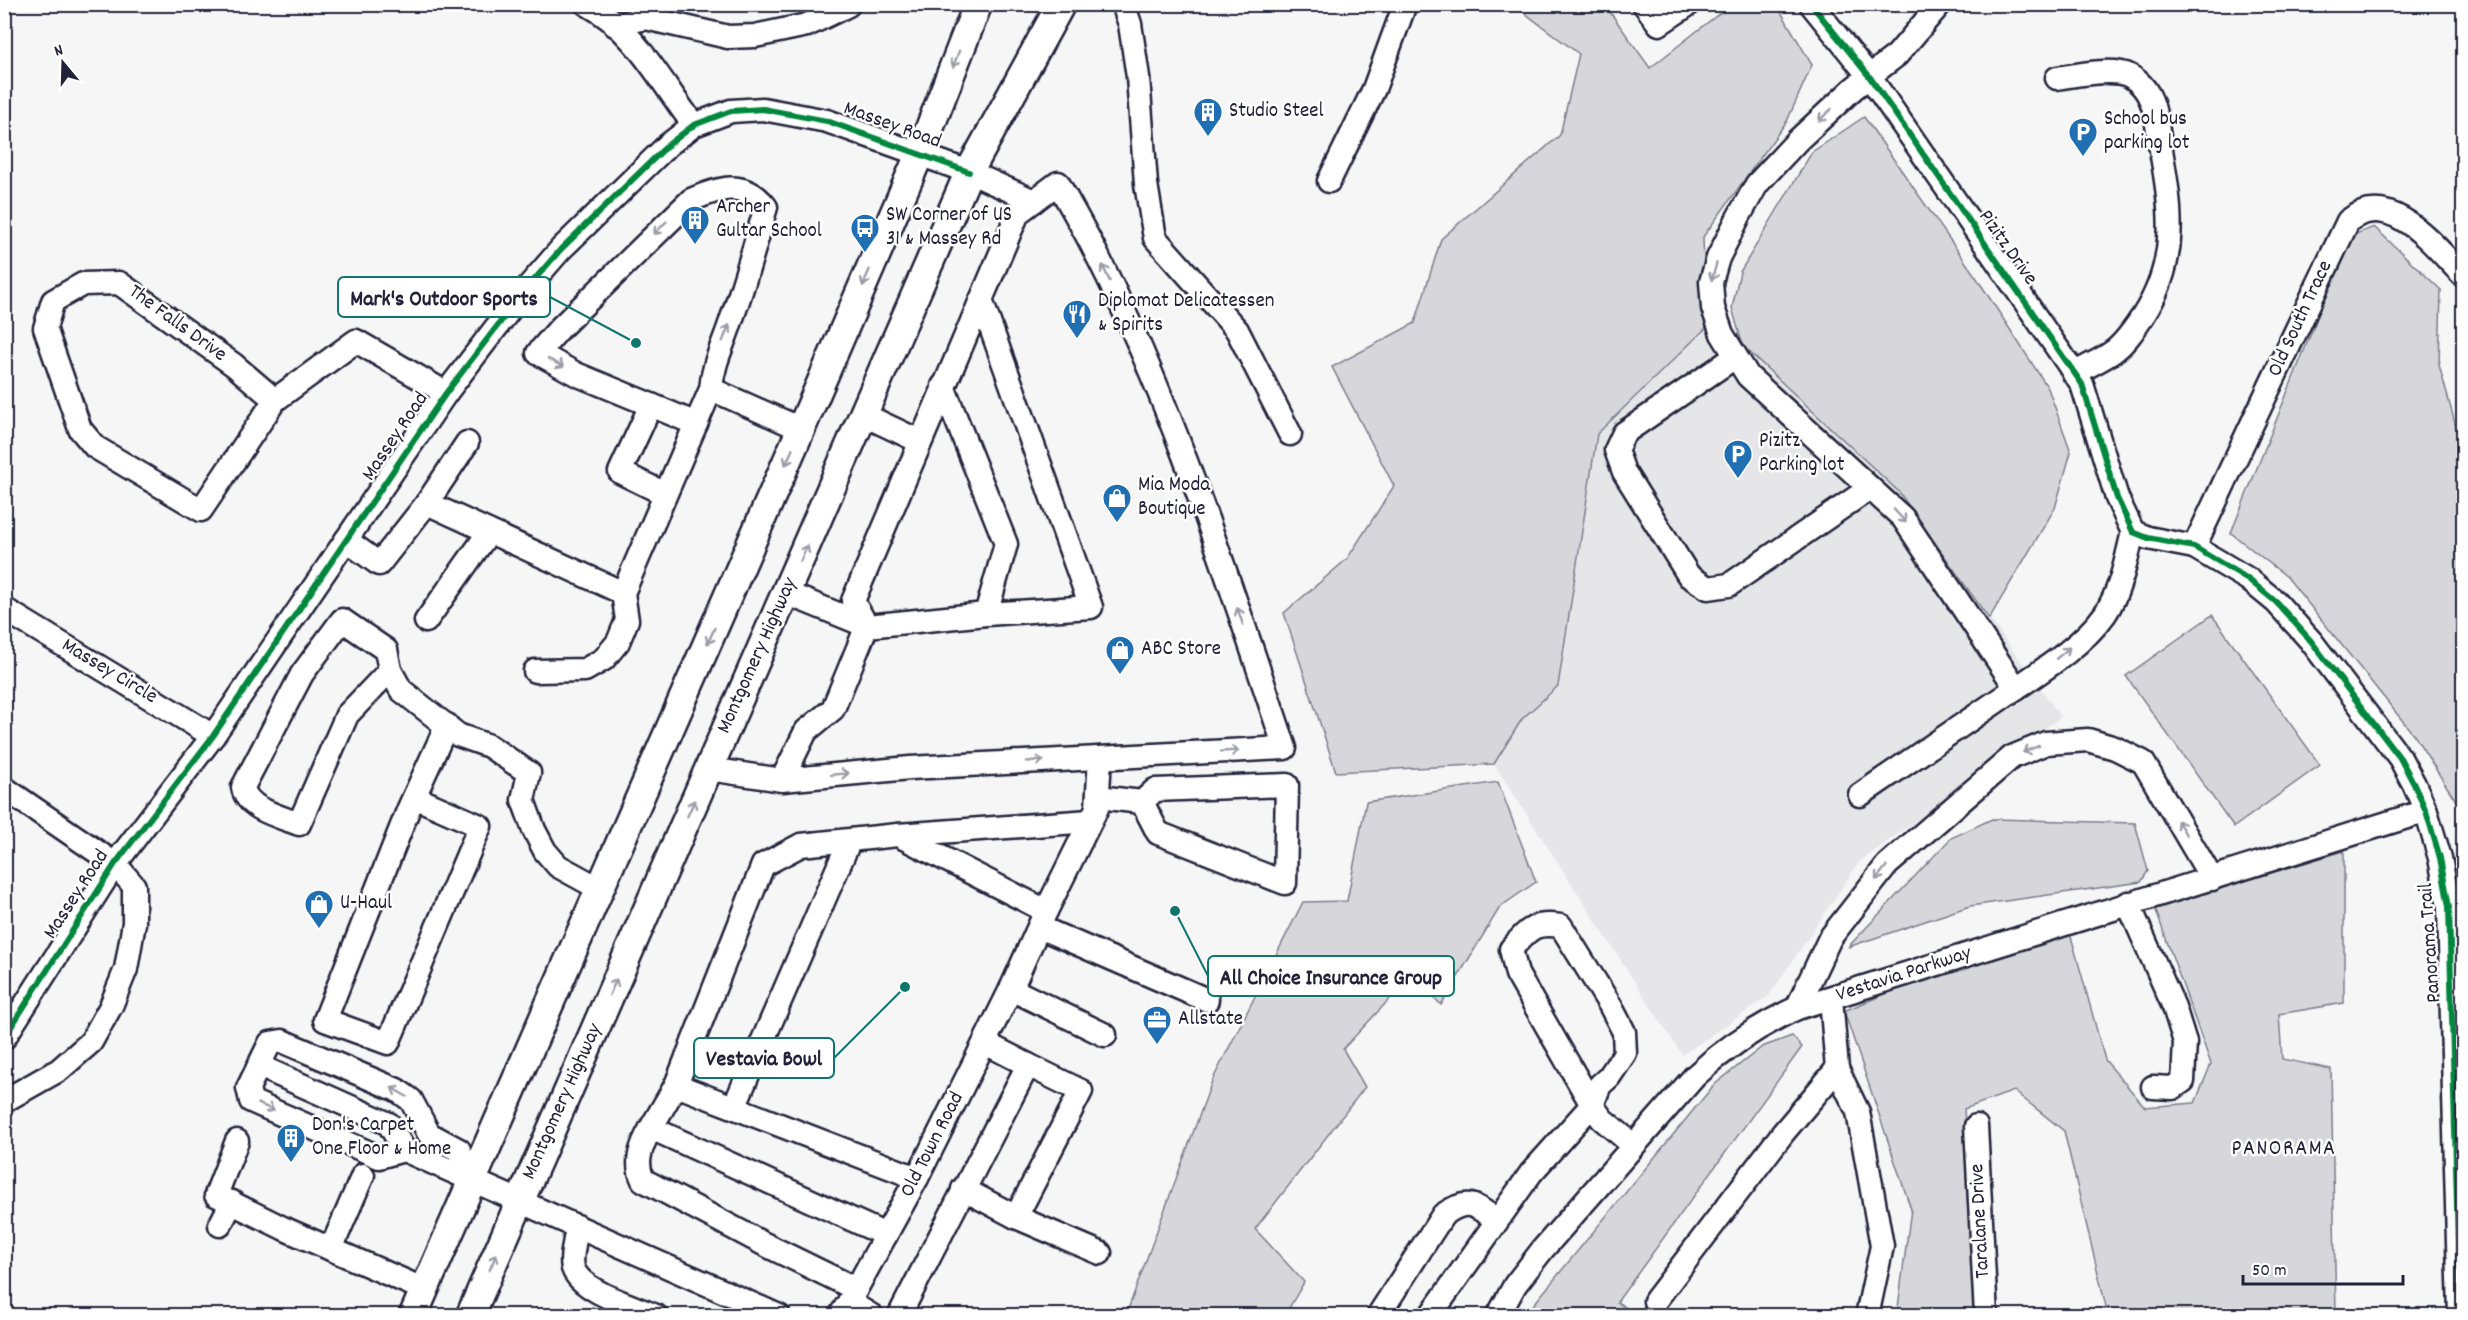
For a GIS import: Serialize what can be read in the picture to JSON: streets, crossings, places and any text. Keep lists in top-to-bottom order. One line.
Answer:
{"streets":{"main road":["Montgomery Highway"],"street":["Massey Road","Pizitz Drive","Old South Trace","The Falls Drive","Massey Circle","Panorama Trail","Vestavia Parkway","Old Town Road","Taralane Drive"]},"crossings":[["Massey Road","The Falls Drive"],["Massey Road","Montgomery Highway"],["Massey Road","Massey Circle"],["Pizitz Drive","Panorama Trail"],["Old South Trace","Panorama Trail"],["Panorama Trail","Vestavia Parkway"]],"districts":["PANORAMA"],"places":{"building":["Studio Steel","Archer Gultar School","Don's Carpet One Floor & Home"],"parking":["School bus parking lot","Pizitz Parking lot"],"bus stop":["SW Corner of US 31 & Massey Rd"],"restaurant":["Diplomat Delicatessen & Spirits"],"other":["Mark's Outdoor Sports","All Choice Insurance Group","Vestavia Bowl"],"shop":["Mia Moda Boutique","ABC Store","U-Haul"],"office":["Allstate"]},"scale_bar":"50 m","north":"top"}
